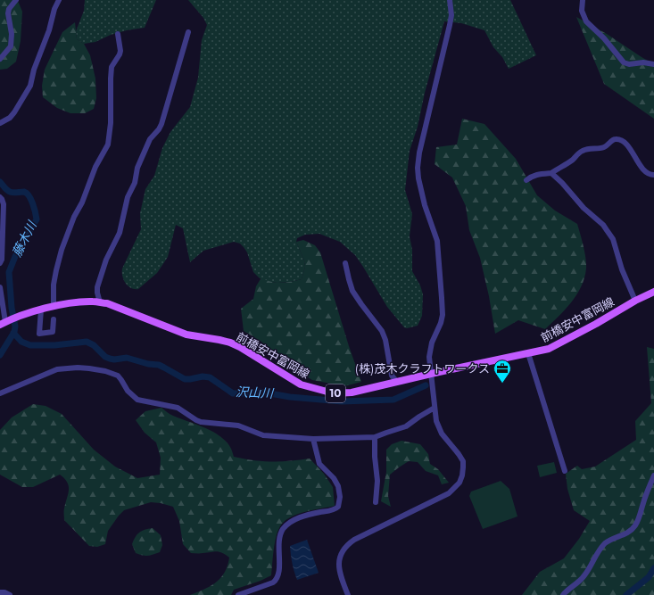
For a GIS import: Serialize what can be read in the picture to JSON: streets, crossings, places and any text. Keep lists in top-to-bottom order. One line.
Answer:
{"streets":{"main road":["前橋安中富岡線","10"]},"water":["藤木川","沢山川"],"places":{"office":["(株)茂木クラフトワークス"]}}
